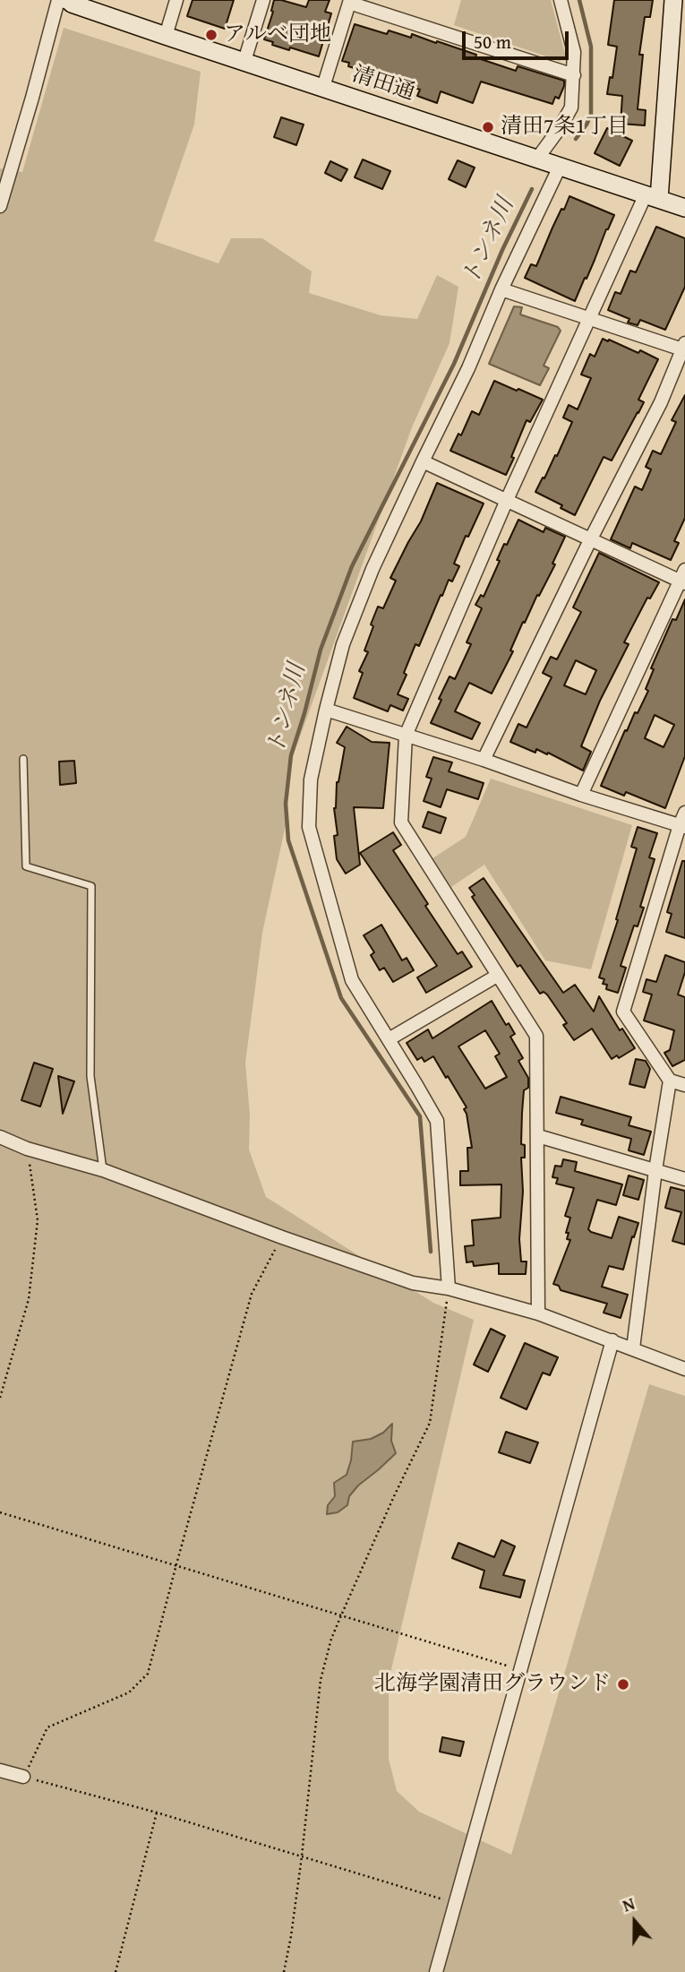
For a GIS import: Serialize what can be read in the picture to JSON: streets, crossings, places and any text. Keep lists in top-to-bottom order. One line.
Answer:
{"streets":{"street":["清田通"]},"water":["トンネ川"],"places":["アルベ団地","清田7条1丁目","北海学園清田グラウンド"],"scale_bar":"50 m","north":"top"}
